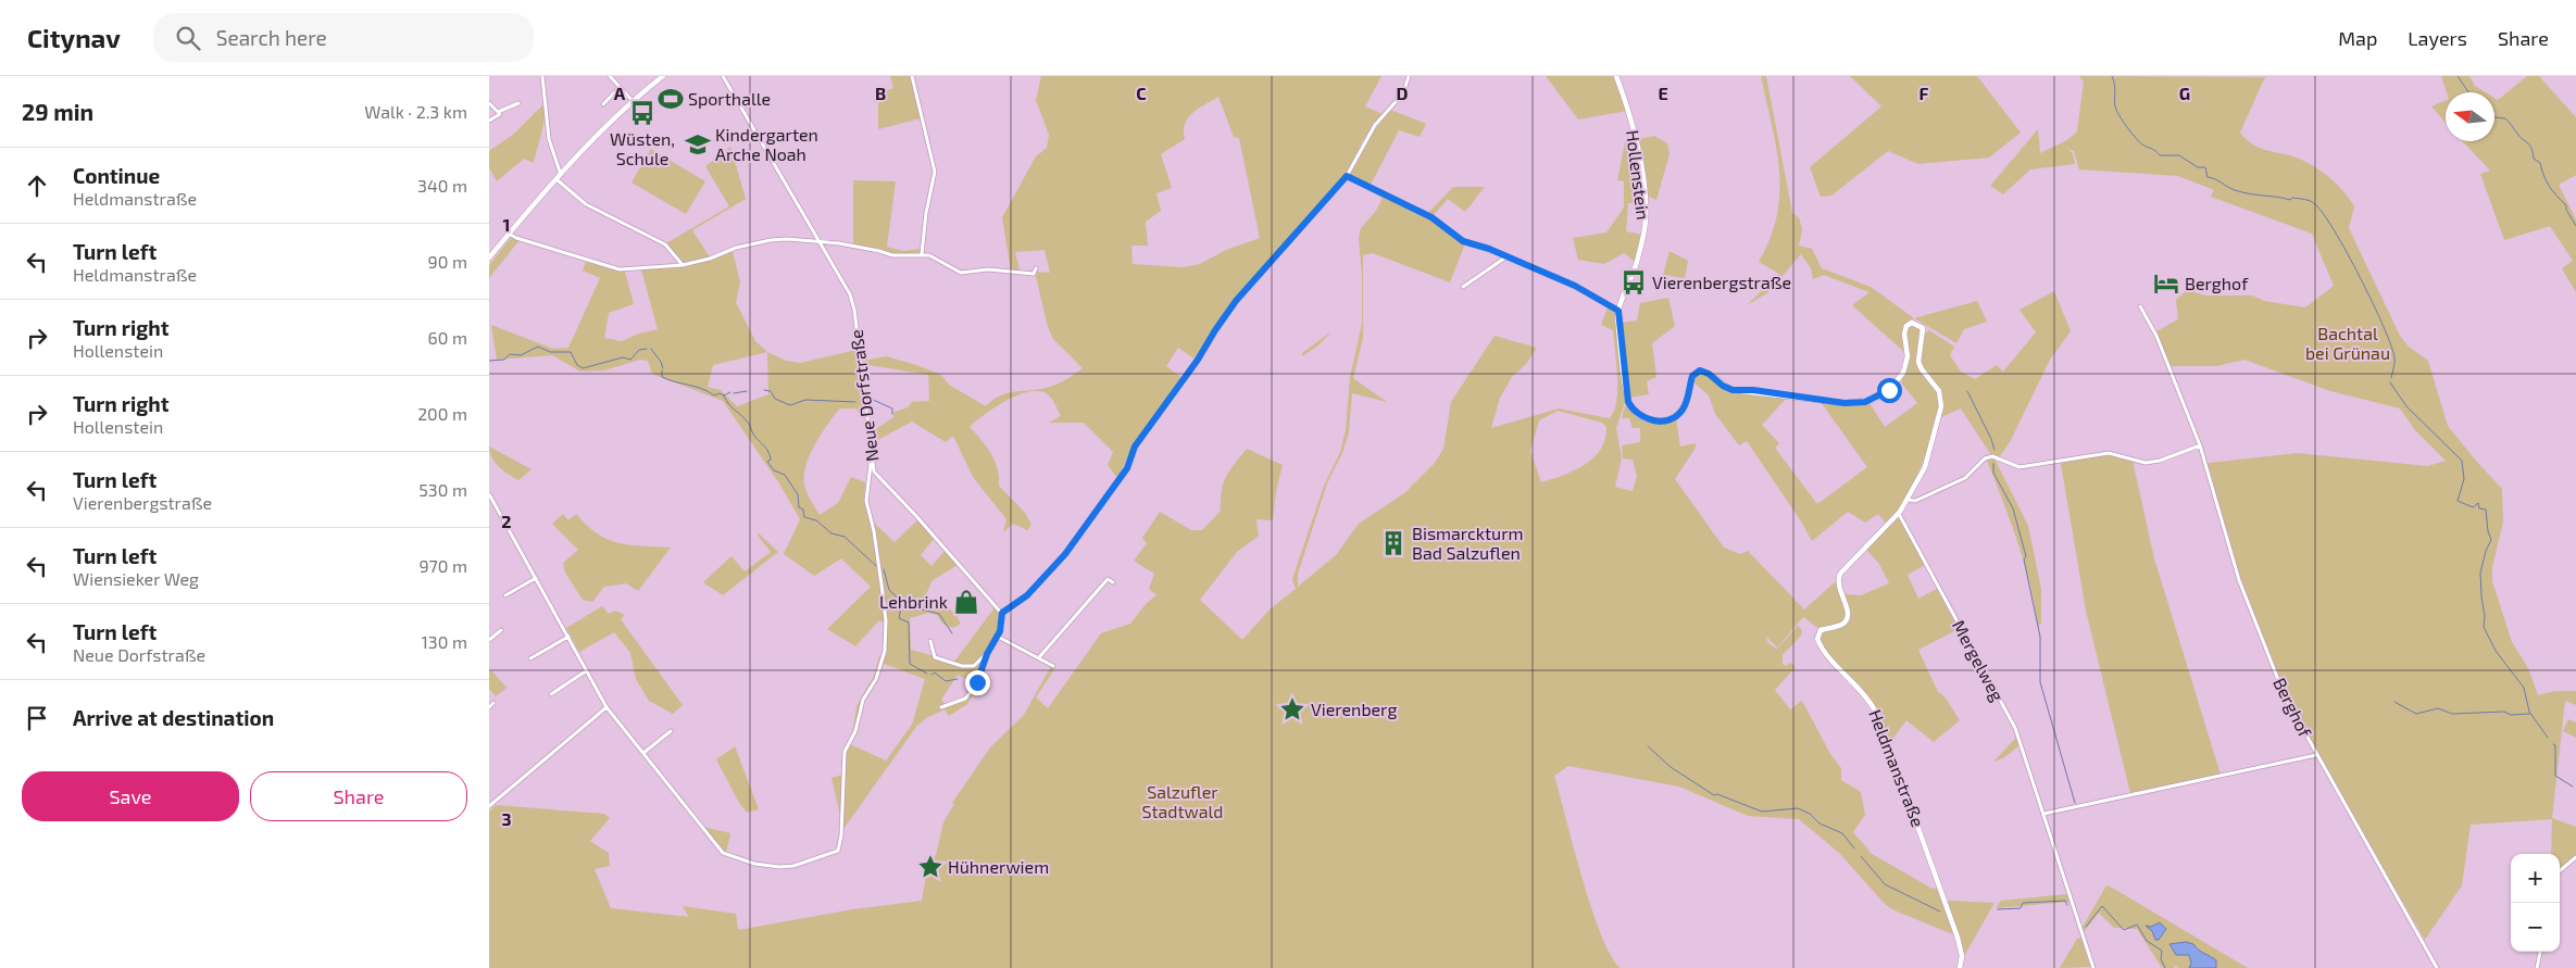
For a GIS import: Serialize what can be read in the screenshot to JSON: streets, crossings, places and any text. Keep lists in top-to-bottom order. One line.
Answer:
{"streets":{"main road":["Hollenstein","Heldmanstraße"],"street":["Neue Dorfstraße","Mergelweg","Berghof"]},"crossings":[["Hollenstein","Heldmanstraße"],["Mergelweg","Heldmanstraße"]],"parks":["Bachtal bei Grünau","Salzufler Stadtwald"],"places":{"sports":["Sporthalle"],"bus stop":["Wüsten, Schule","Vierenbergstraße"],"school or university":["Kindergarten Arche Noah"],"hotel":["Berghof"],"building":["Bismarckturm Bad Salzuflen"],"shop":["Lehbrink"],"place":["Vierenberg","Hühnerwiem"]},"north":"left","page":{"header":"Citynav","search":"Search here","nav":["Map","Layers","Share"],"heading":["29 min","Walk · 2.3 km"],"list":[["Continue","Heldmanstraße","340 m"],["Turn left","Heldmanstraße","90 m"],["Turn right","Hollenstein","60 m"],["Turn right","Hollenstein","200 m"],["Turn left","Vierenbergstraße","530 m"],["Turn left","Wiensieker Weg","970 m"],["Turn left","Neue Dorfstraße","130 m"],"Arrive at destination"],"buttons":["Save","Share"],"map_buttons":["+","−"]},"grid":{"columns":["A","B","C","D","E","F","G"],"rows":["1","2","3"]}}
